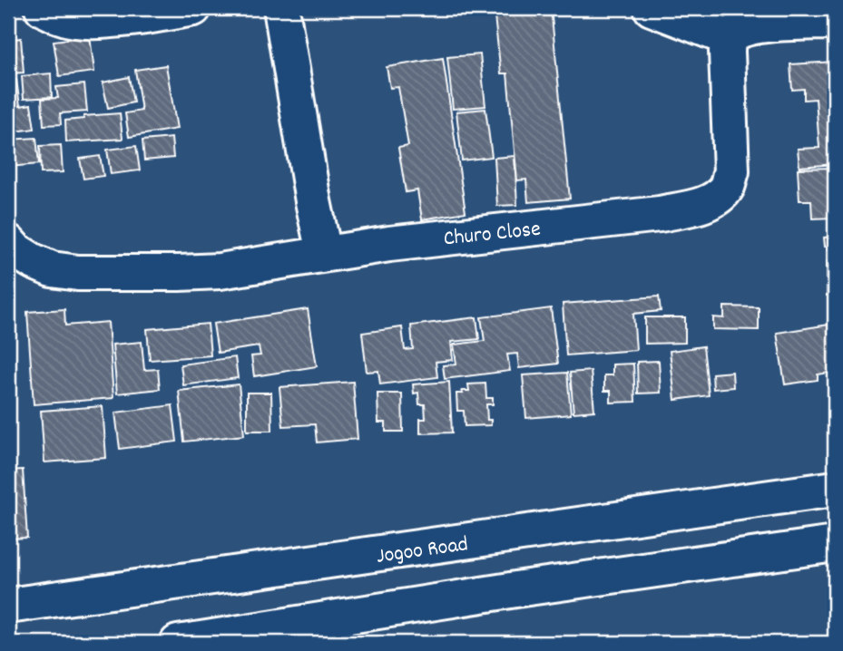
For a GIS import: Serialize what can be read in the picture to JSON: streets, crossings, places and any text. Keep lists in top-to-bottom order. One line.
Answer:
{"streets":{"main road":["Churo Close","Jogoo Road"]}}
